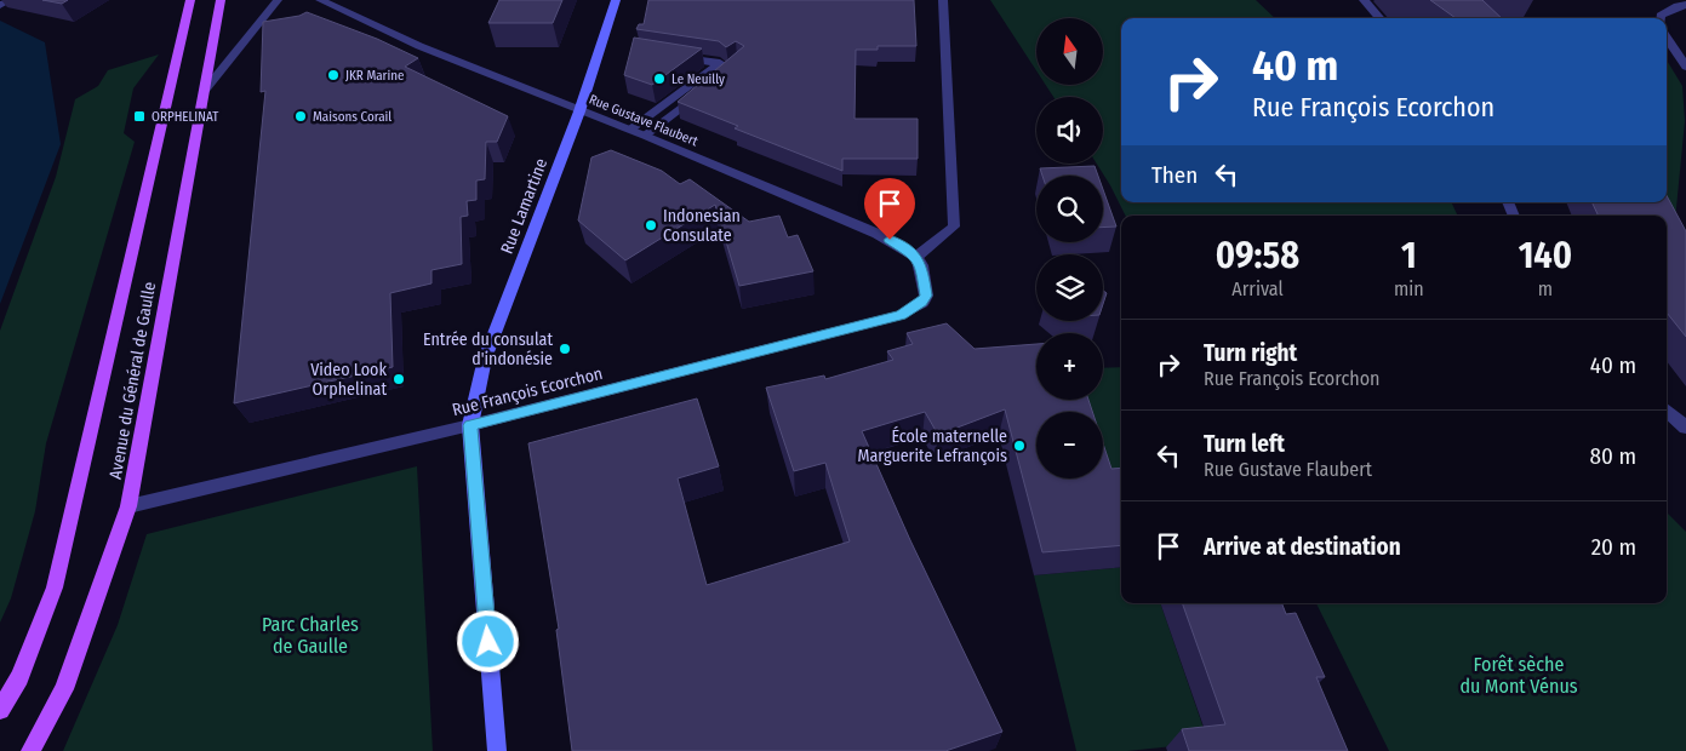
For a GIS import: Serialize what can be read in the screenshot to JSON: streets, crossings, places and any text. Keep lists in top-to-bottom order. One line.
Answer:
{"streets":{"main road":["Avenue du Général de Gaulle"],"street":["Rue Gustave Flaubert","Rue Lamartine","Rue François Ecorchon"]},"crossings":[["Rue Gustave Flaubert","Rue Lamartine"],["Rue Gustave Flaubert","Rue François Ecorchon"],["Rue Lamartine","Rue François Ecorchon"],["Avenue du Général de Gaulle","Rue François Ecorchon"]],"parks":["Parc Charles de Gaulle","Forêt sèche du Mont Vénus"],"places":{"other":["JKR Marine","Le Neuilly","Maisons Corail","Indonesian Consulate","Entrée du consulat d'indonésie","Video Look Orphelinat","École maternelle Marguerite Lefrançois"],"transit":["ORPHELINAT"]},"north":"top","page":{"map_buttons":["+","−"],"turn":["40 m","Rue François Ecorchon"],"then":"Then","eta":["09:58","Arrival","1","min","140","m"],"list":[{"name":"Turn right","note":"Rue François Ecorchon","value":"40 m"},{"name":"Turn left","note":"Rue Gustave Flaubert","value":"80 m"},{"name":"Arrive at destination","value":"20 m"}]}}
